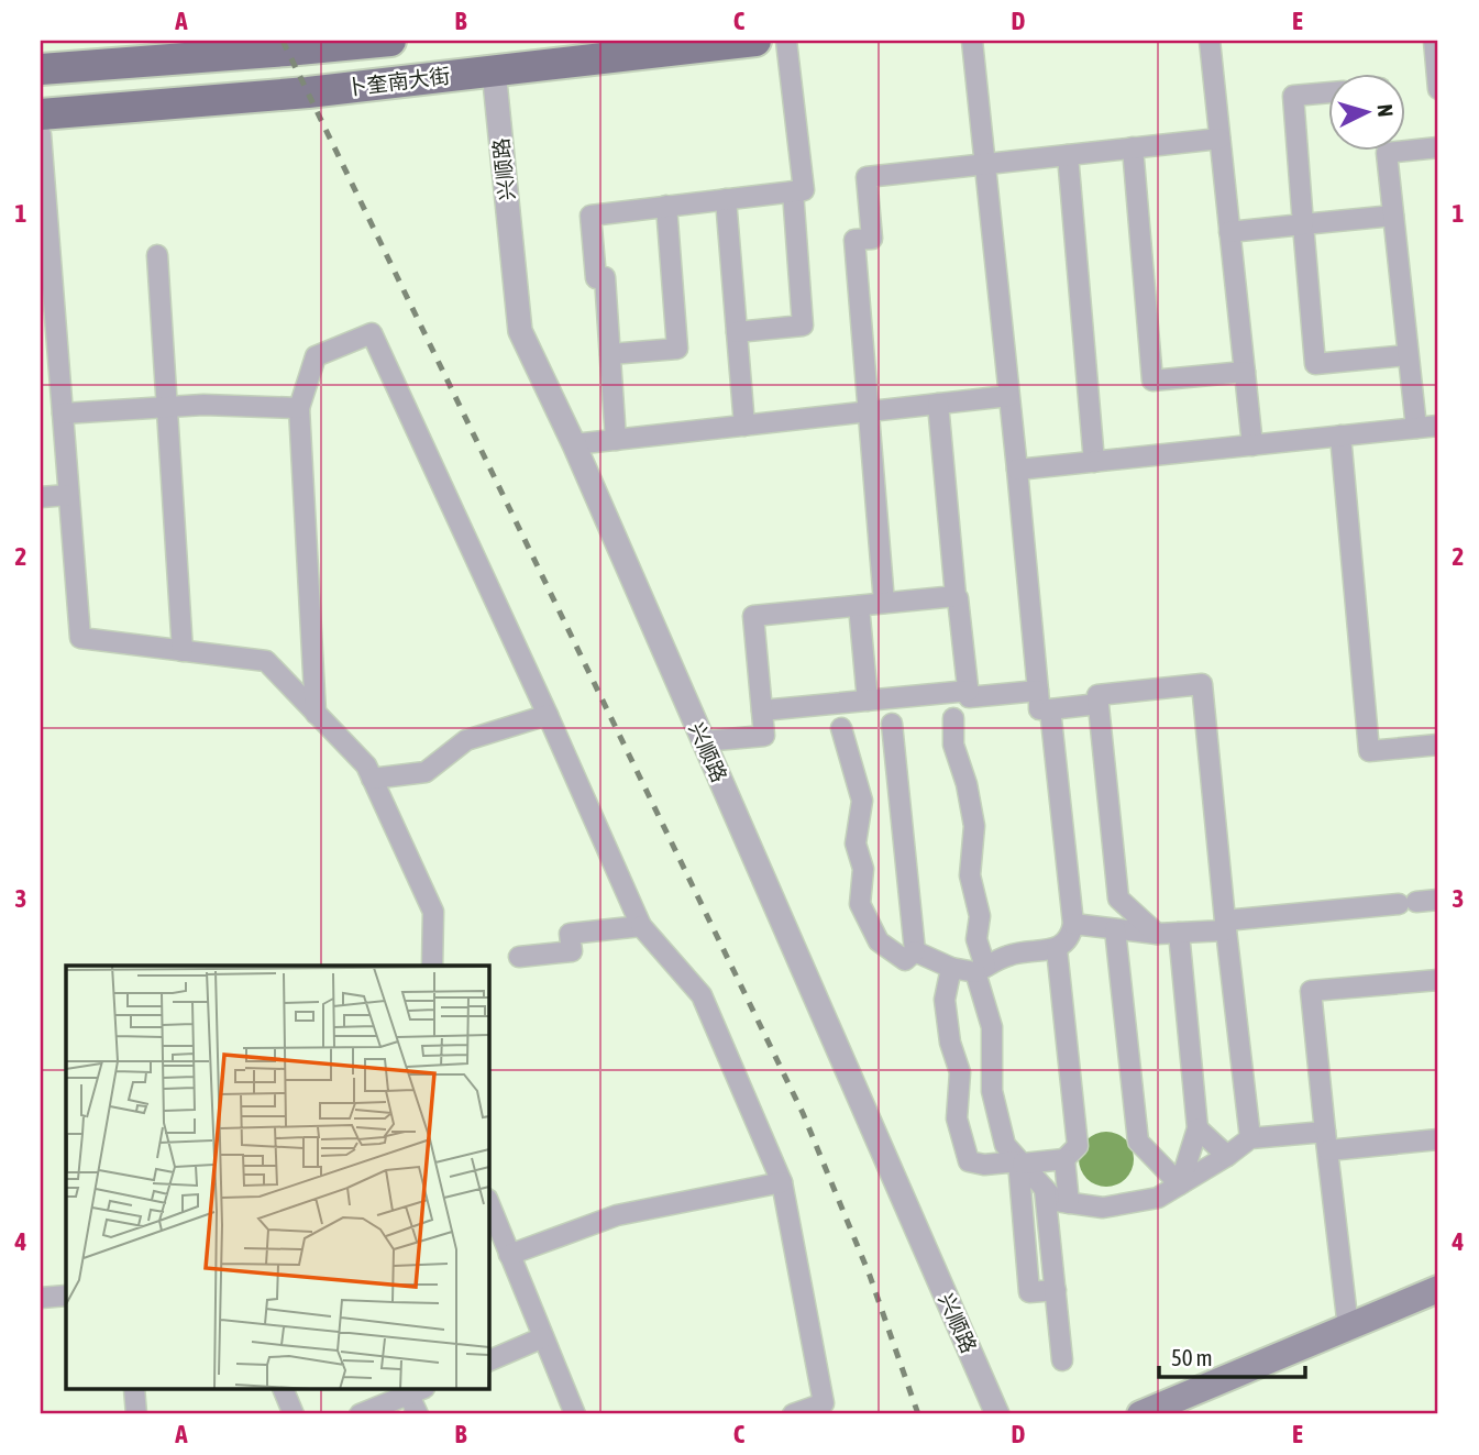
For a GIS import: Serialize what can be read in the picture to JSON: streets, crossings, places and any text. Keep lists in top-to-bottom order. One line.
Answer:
{"streets":{"main road":["卜奎南大街"],"street":["兴顺路"]},"crossings":[["卜奎南大街","兴顺路"]],"scale_bar":"50 m","north":"right","grid":{"columns":["A","B","C","D","E"],"rows":["1","2","3","4"]}}
